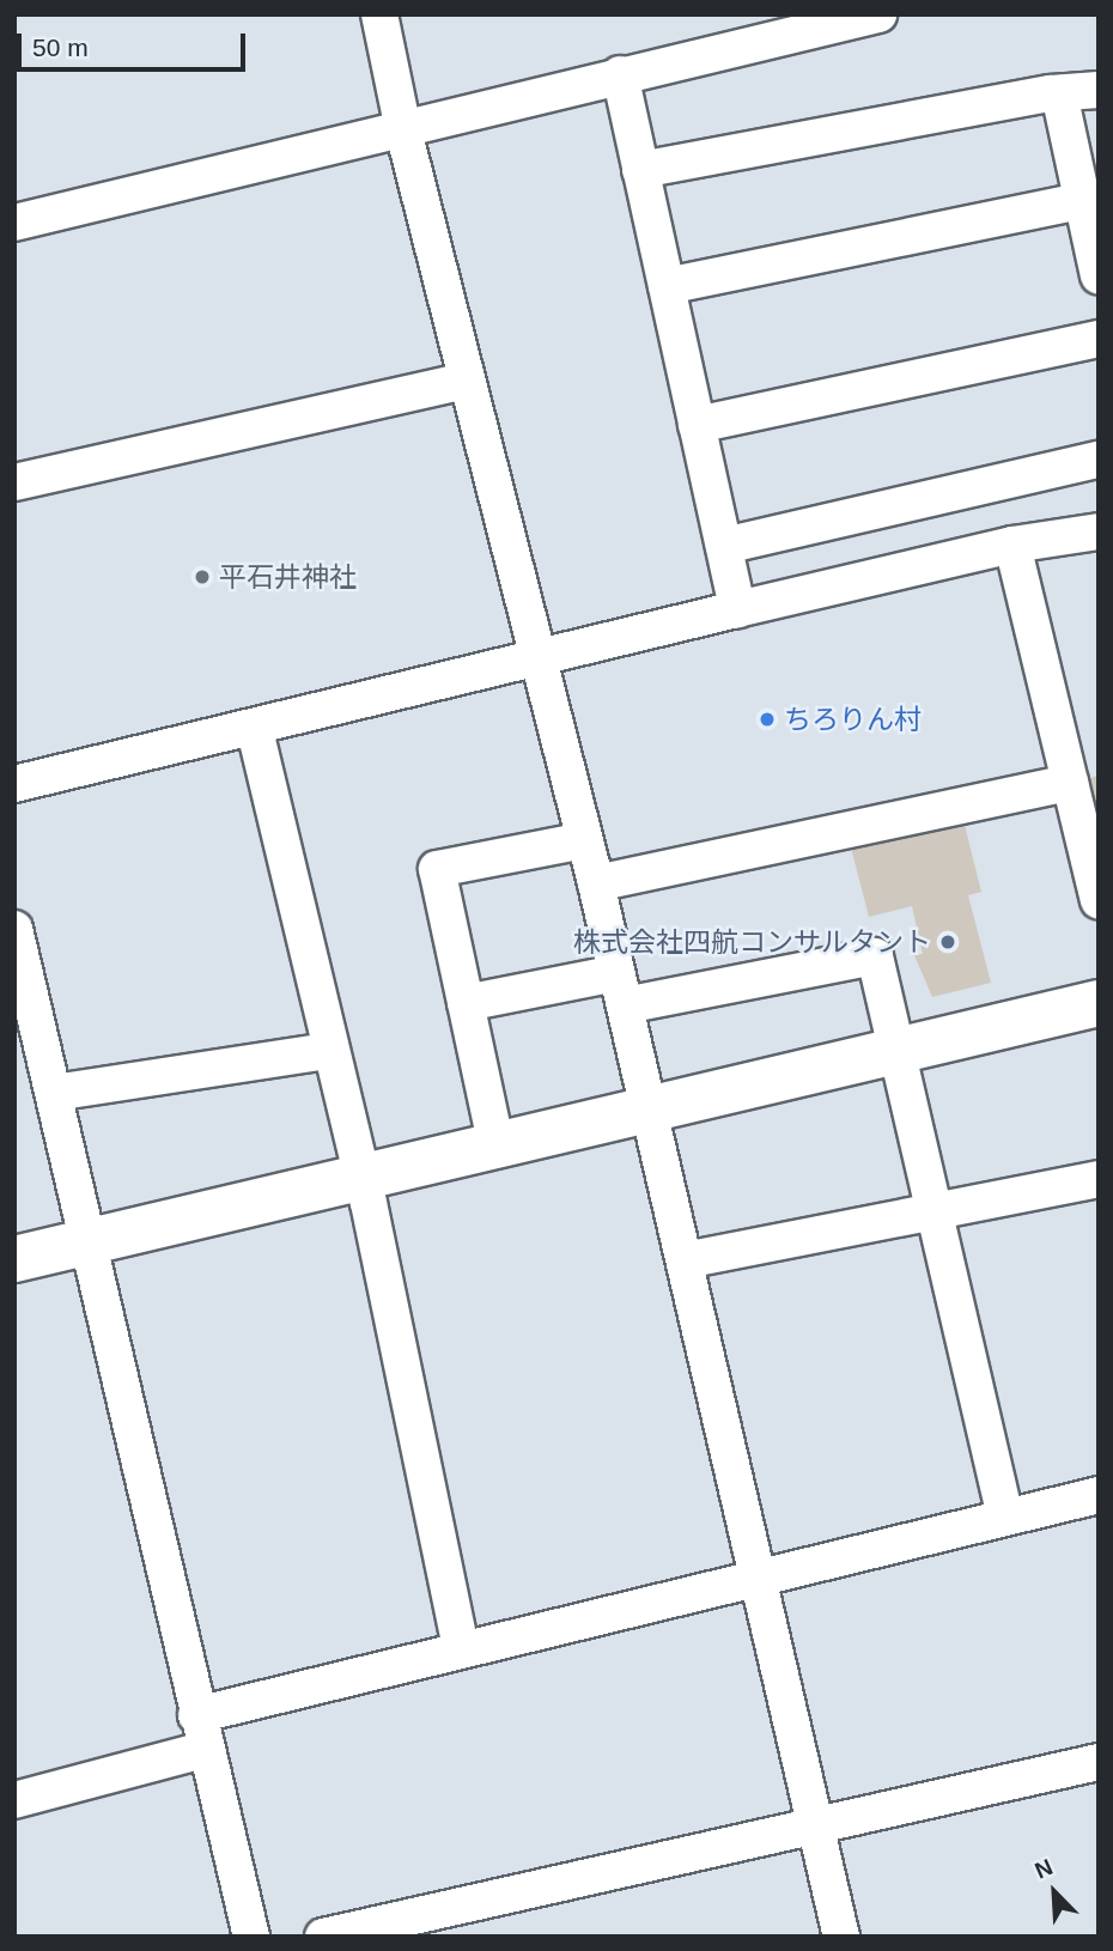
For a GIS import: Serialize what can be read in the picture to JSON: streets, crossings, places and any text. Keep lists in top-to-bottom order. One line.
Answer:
{"places":["平石井神社","ちろりん村","株式会社四航コンサルタント"],"scale_bar":"50 m","north":"top left"}
